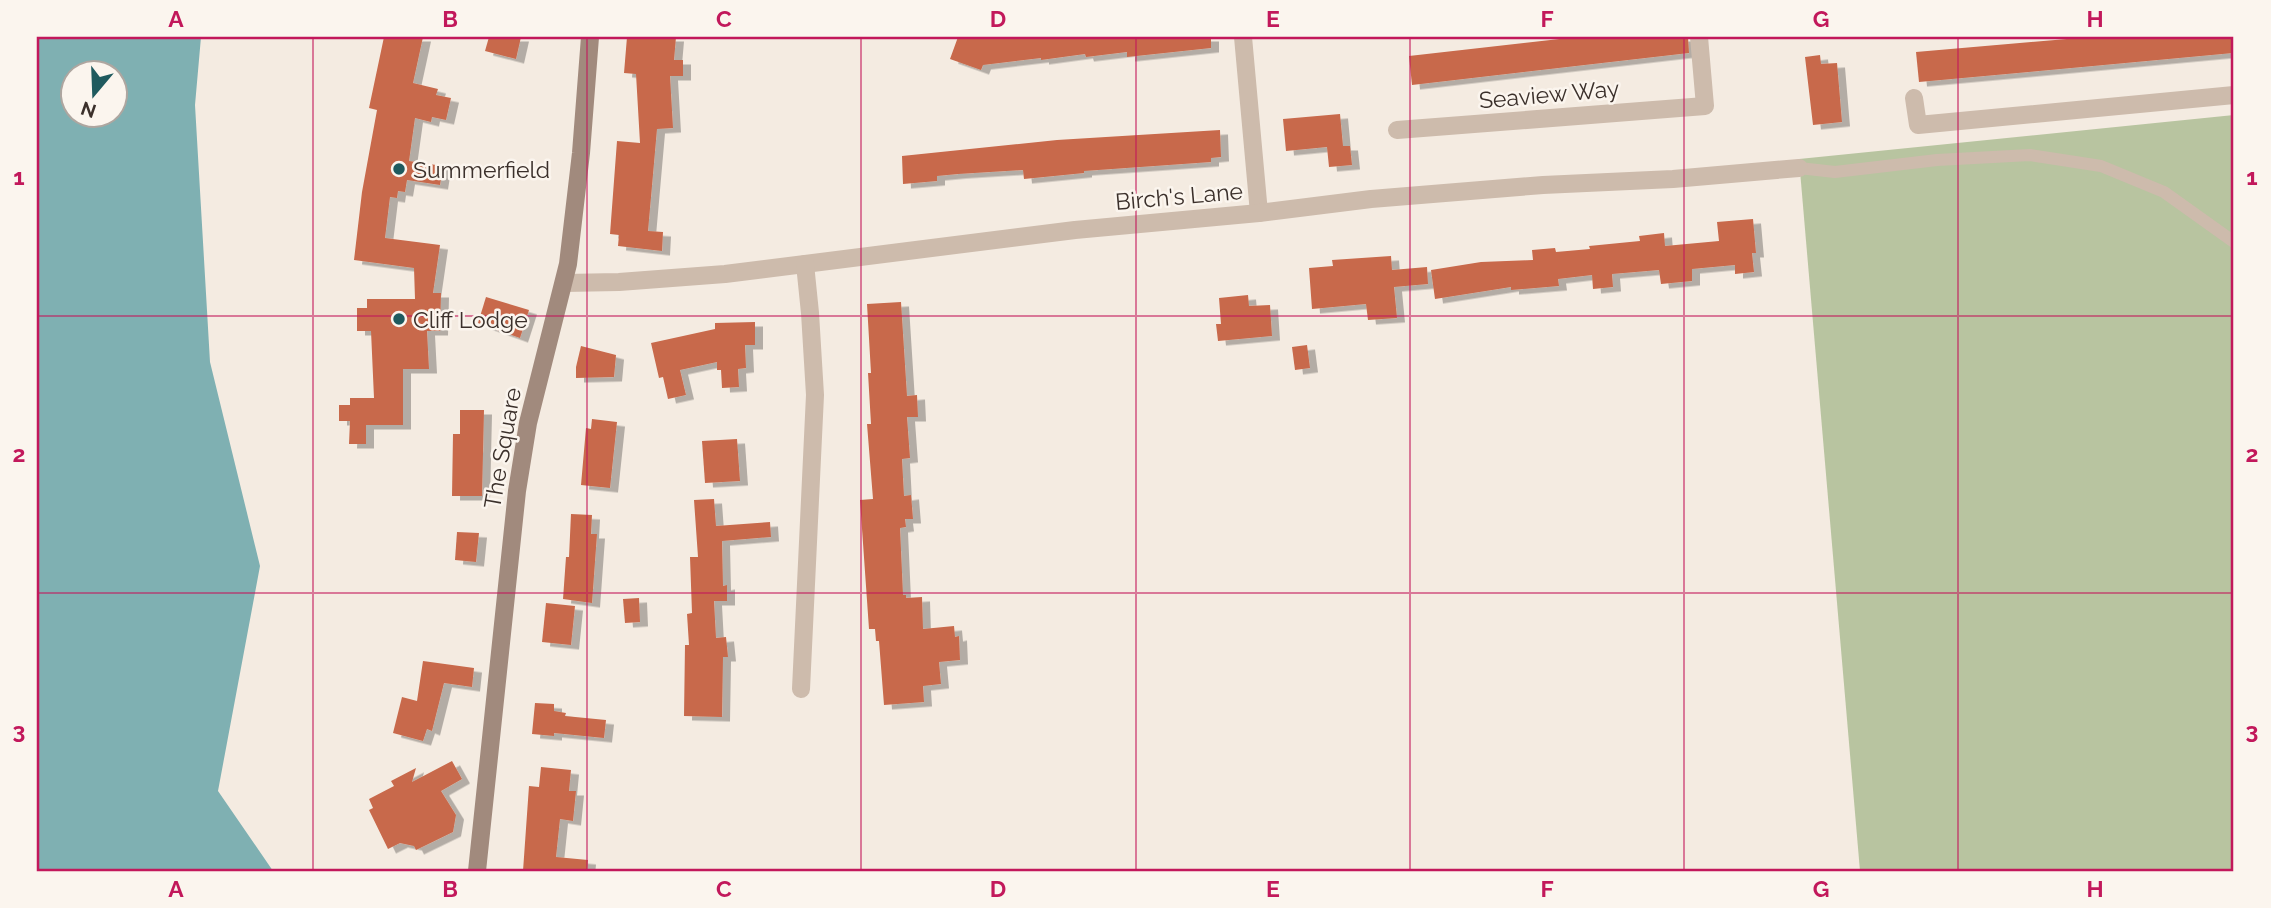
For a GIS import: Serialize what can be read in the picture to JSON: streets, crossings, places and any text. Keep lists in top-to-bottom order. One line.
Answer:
{"streets":{"main road":["The Square"],"street":["Seaview Way","Birch's Lane"]},"crossings":[["Birch's Lane","The Square"]],"places":["Summerfield","Cliff Lodge"],"north":"bottom","grid":{"columns":["A","B","C","D","E","F","G","H"],"rows":["1","2","3"]}}
